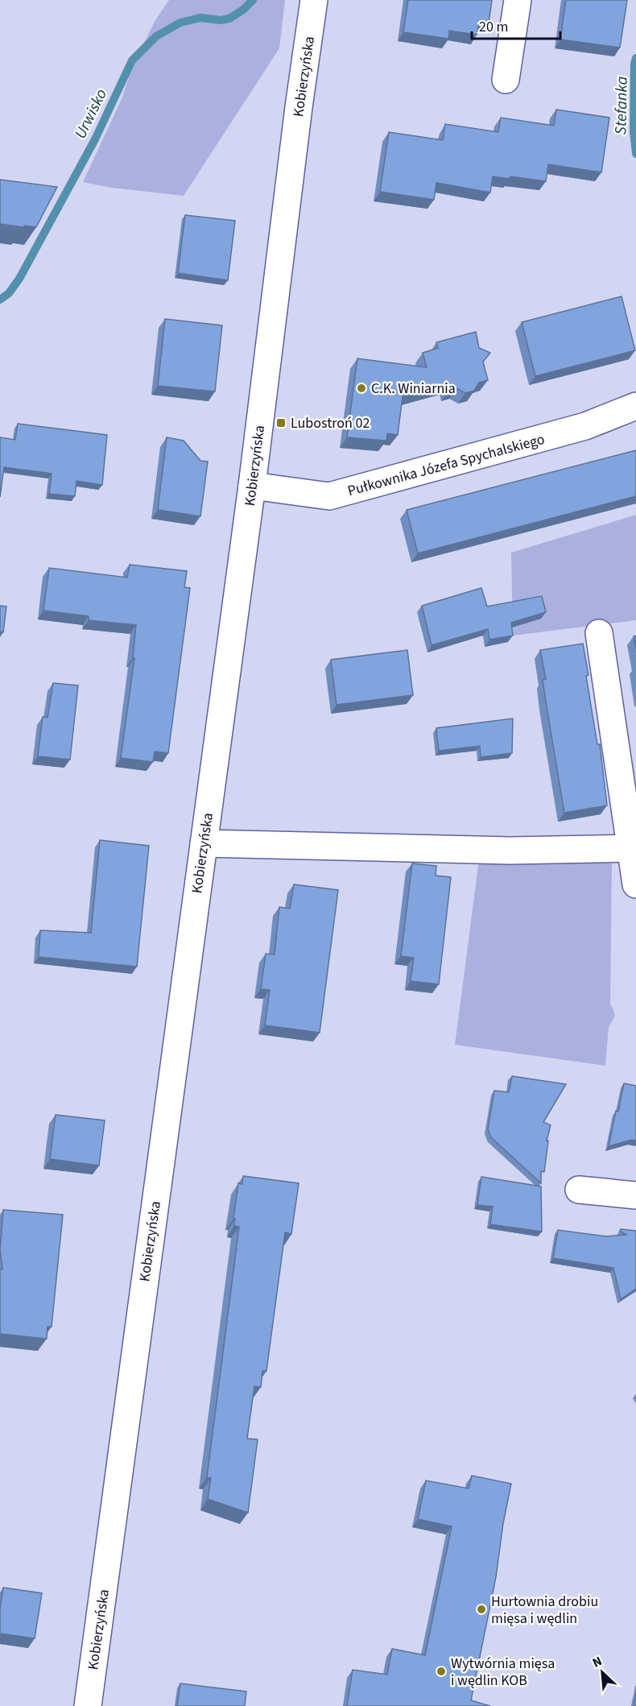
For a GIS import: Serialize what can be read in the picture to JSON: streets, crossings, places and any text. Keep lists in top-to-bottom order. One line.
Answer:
{"streets":{"street":["Kobierzyńska","Pułkownika Józefa Spychalskiego"]},"crossings":[["Kobierzyńska","Pułkownika Józefa Spychalskiego"]],"water":["Stefanka","Urwisko"],"places":{"other":["C.K. Winiarnia","Hurtownia drobiu mięsa i wędlin","Wytwórnia mięsa i wędlin KOB"],"transit":["Lubostroń 02"]},"scale_bar":"20 m","north":"top left"}
